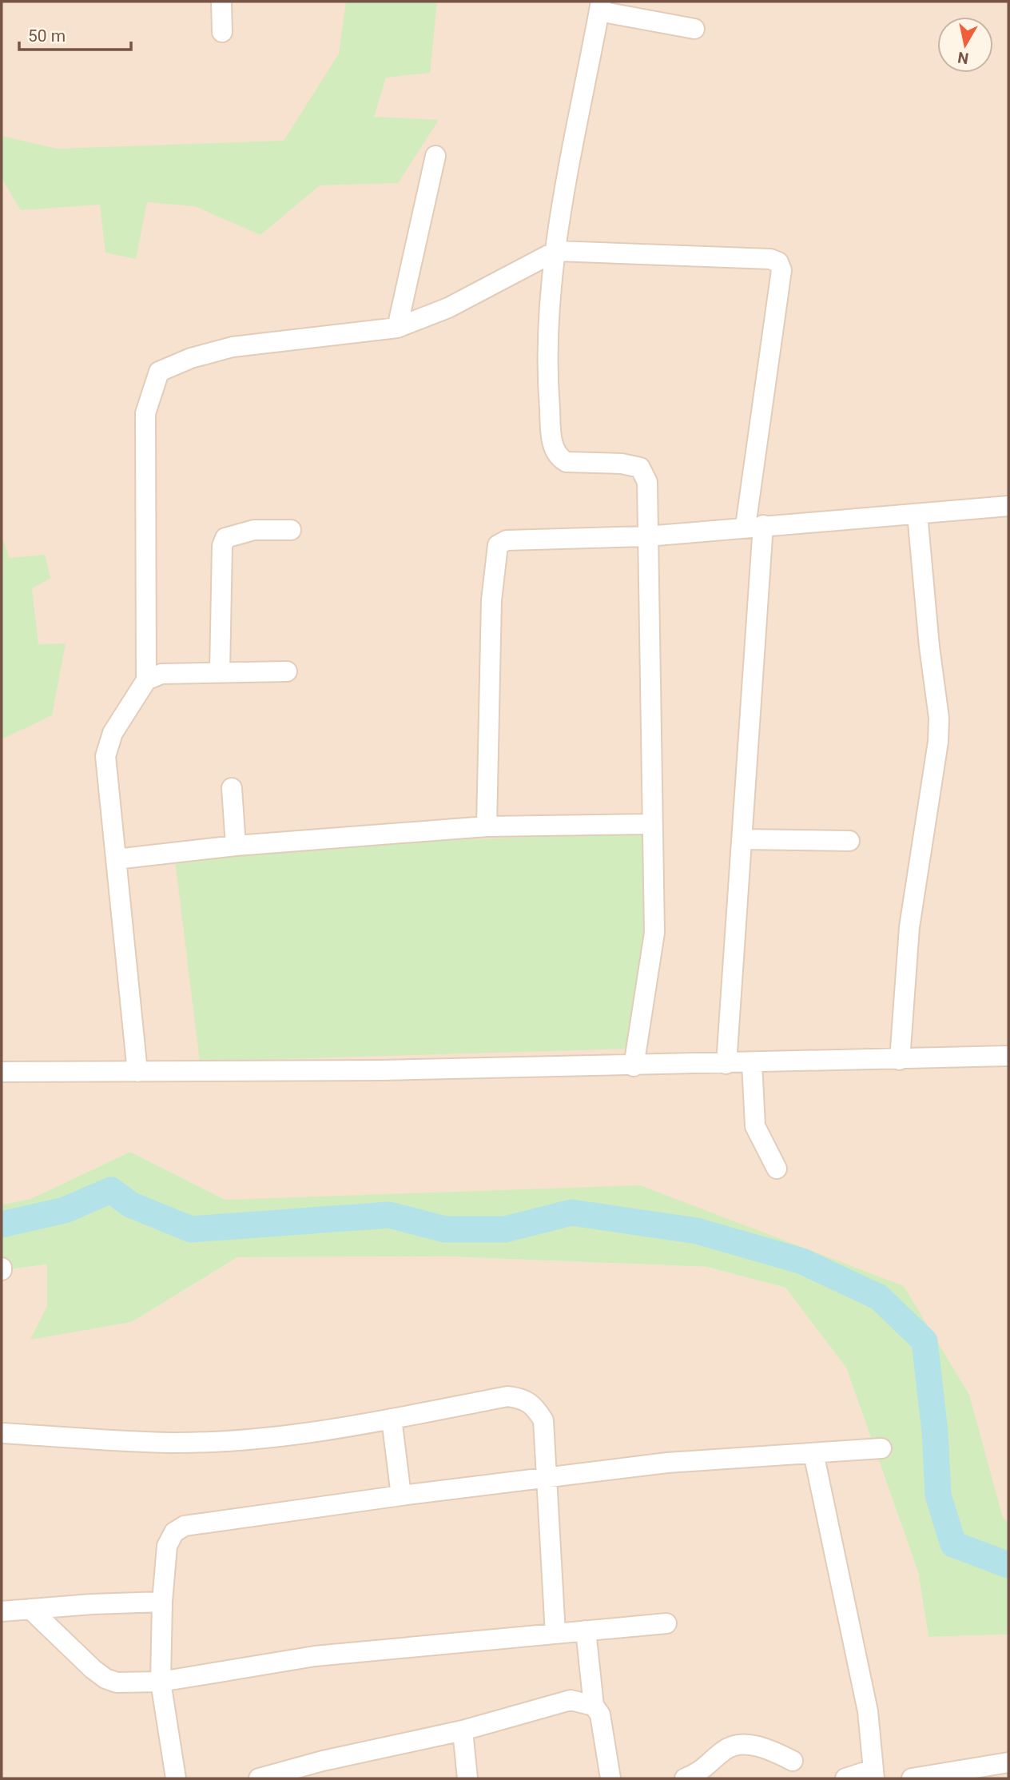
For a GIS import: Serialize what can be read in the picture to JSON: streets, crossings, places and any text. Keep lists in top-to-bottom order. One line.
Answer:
{"scale_bar":"50 m","north":"bottom"}
